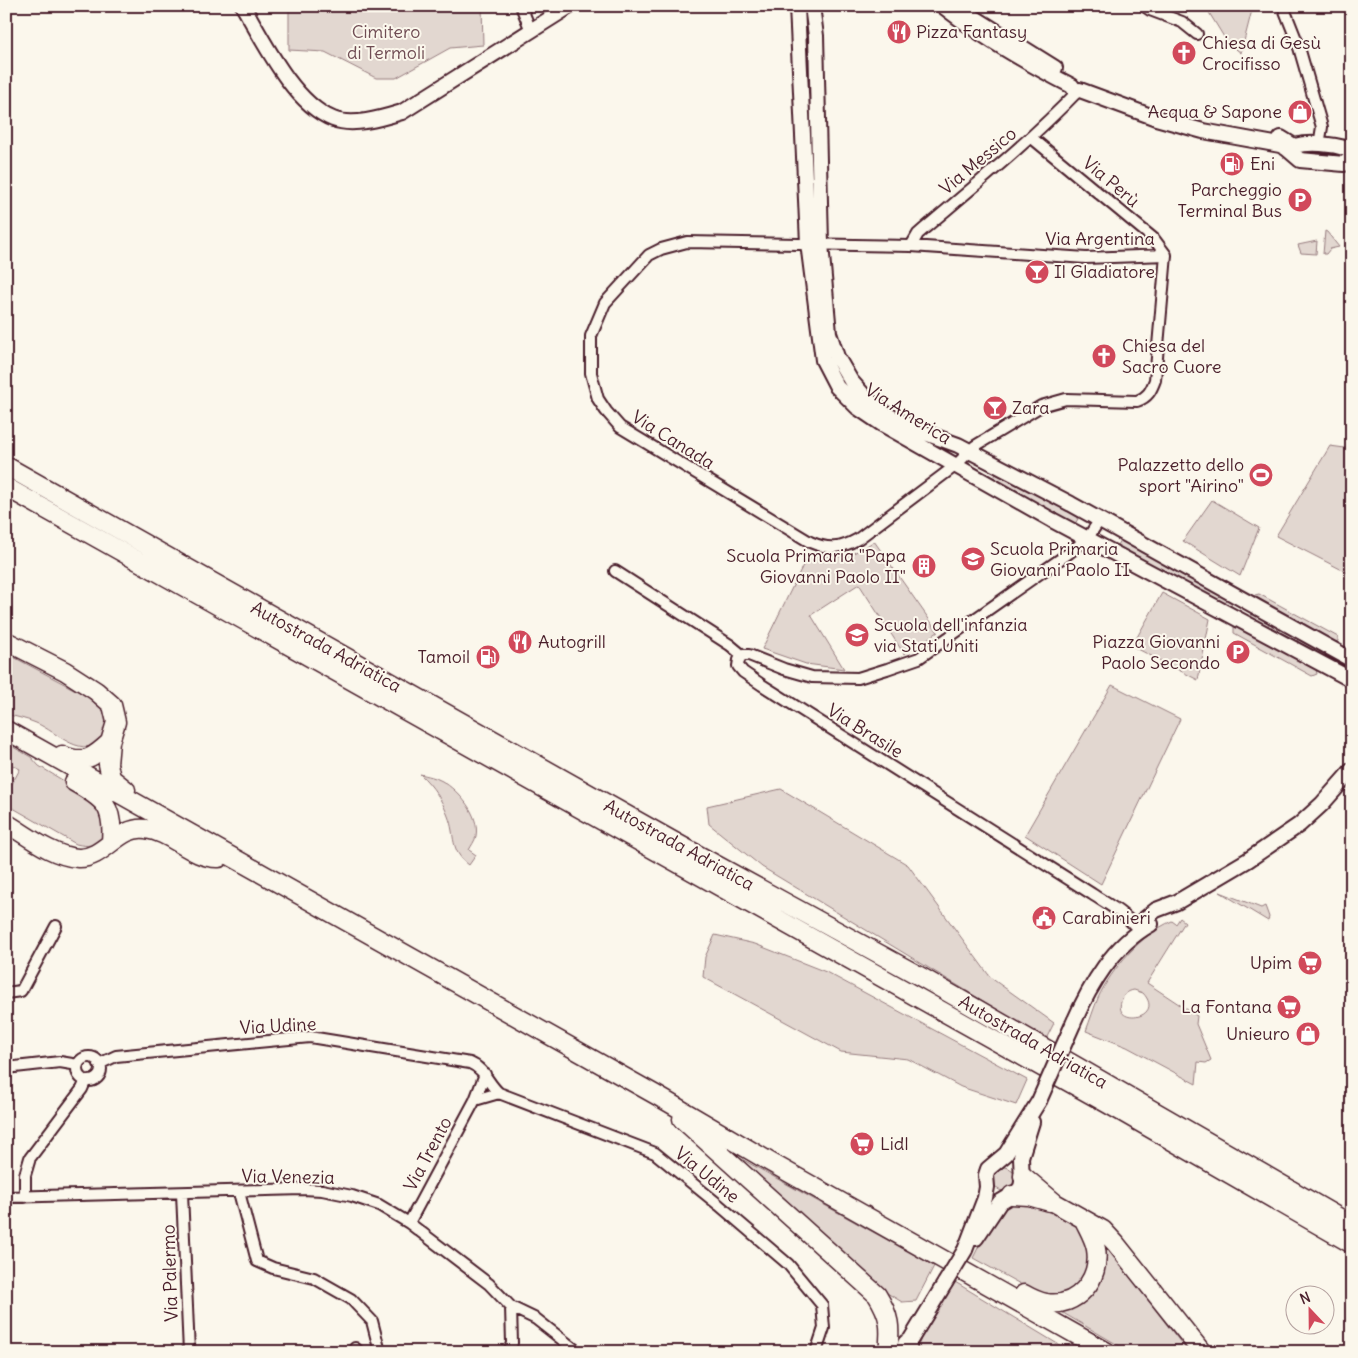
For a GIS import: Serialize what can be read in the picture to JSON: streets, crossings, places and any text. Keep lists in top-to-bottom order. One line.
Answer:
{"streets":{"highway":["Autostrada Adriatica"],"main road":["Via America"],"street":["Via Messico","Via Perù","Via Argentina","Via Canada","Via Brasile","Via Udine","Via Trento","Via Venezia","Via Palermo"]},"crossings":[["Via Messico","Via Perù"],["Via Messico","Via Argentina"],["Via Perù","Via Argentina"],["Via Argentina","Via America"],["Via Argentina","Via Canada"],["Via America","Via Canada"],["Via Trento","Via Venezia"],["Via Venezia","Via Palermo"]],"parks":["Cimitero di Termoli"],"places":{"restaurant":["Pizza Fantasy","Autogrill"],"church":["Chiesa di Gesù Crocifisso","Chiesa del Sacro Cuore"],"shop":["Acqua & Sapone","Unieuro"],"fuel station":["Eni","Tamoil"],"parking":["Parcheggio Terminal Bus","Piazza Giovanni Paolo Secondo"],"bar":["Il Gladiatore","Zara"],"sports":["Palazzetto dello sport \"Airino\""],"school or university":["Scuola Primaria Giovanni Paolo II","Scuola dell'infanzia via Stati Uniti"],"building":["Scuola Primaria \"Papa Giovanni Paolo II\""],"public building":["Carabinieri"],"supermarket":["Upim","La Fontana","Lidl"]},"north":"top"}
